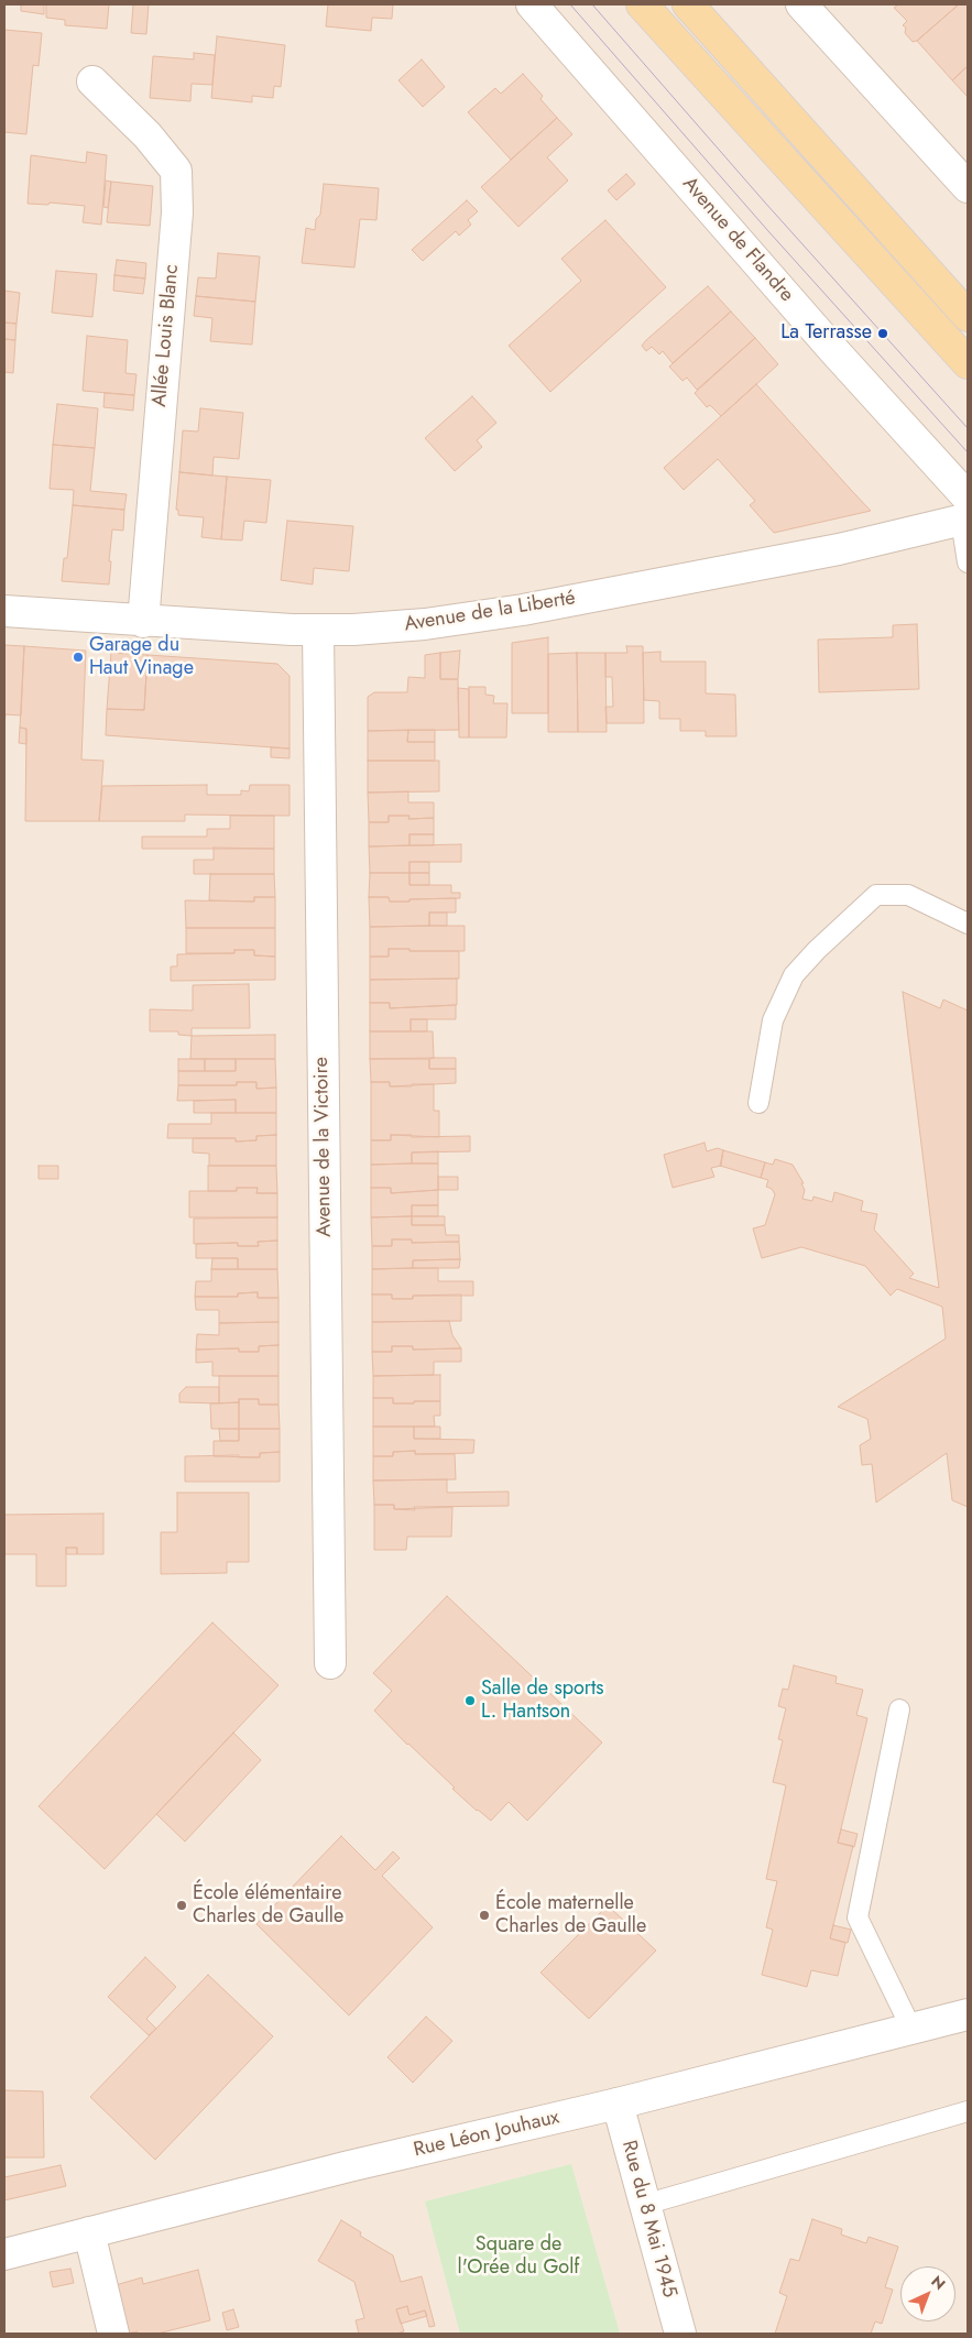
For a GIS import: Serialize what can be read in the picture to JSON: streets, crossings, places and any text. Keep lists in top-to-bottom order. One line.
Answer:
{"streets":{"street":["Avenue de Flandre","Allée Louis Blanc","Avenue de la Liberté","Avenue de la Victoire","Rue Léon Jouhaux","Rue du 8 Mai 1945"]},"crossings":[["Avenue de Flandre","Avenue de la Liberté"],["Allée Louis Blanc","Avenue de la Liberté"],["Avenue de la Liberté","Avenue de la Victoire"],["Rue Léon Jouhaux","Rue du 8 Mai 1945"]],"parks":["Square de l'Orée du Golf"],"places":["La Terrasse","Garage du Haut Vinage","Salle de sports L. Hantson","École élémentaire Charles de Gaulle","École maternelle Charles de Gaulle"],"north":"top right"}
